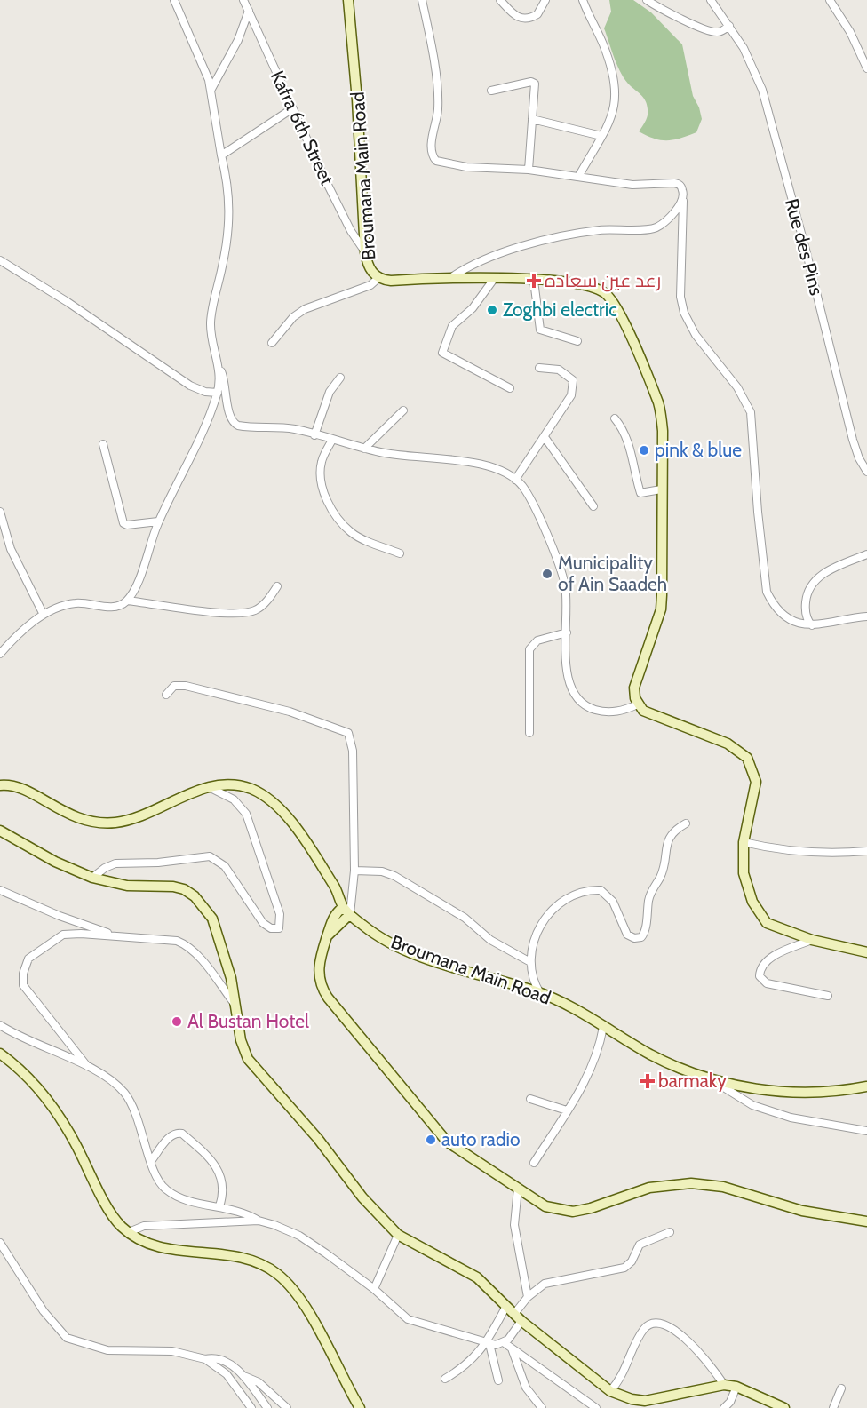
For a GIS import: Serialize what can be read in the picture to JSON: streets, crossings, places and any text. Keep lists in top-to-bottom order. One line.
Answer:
{"streets":{"main road":["Broumana Main Road"],"street":["Kafra 6th Street","Rue des Pins"]},"crossings":[["Kafra 6th Street","Broumana Main Road"]],"places":{"health":["رعد عين سعاده","barmaky"],"other":["Zoghbi electric","pink & blue","Municipality of Ain Saadeh","Al Bustan Hotel","auto radio"]}}
